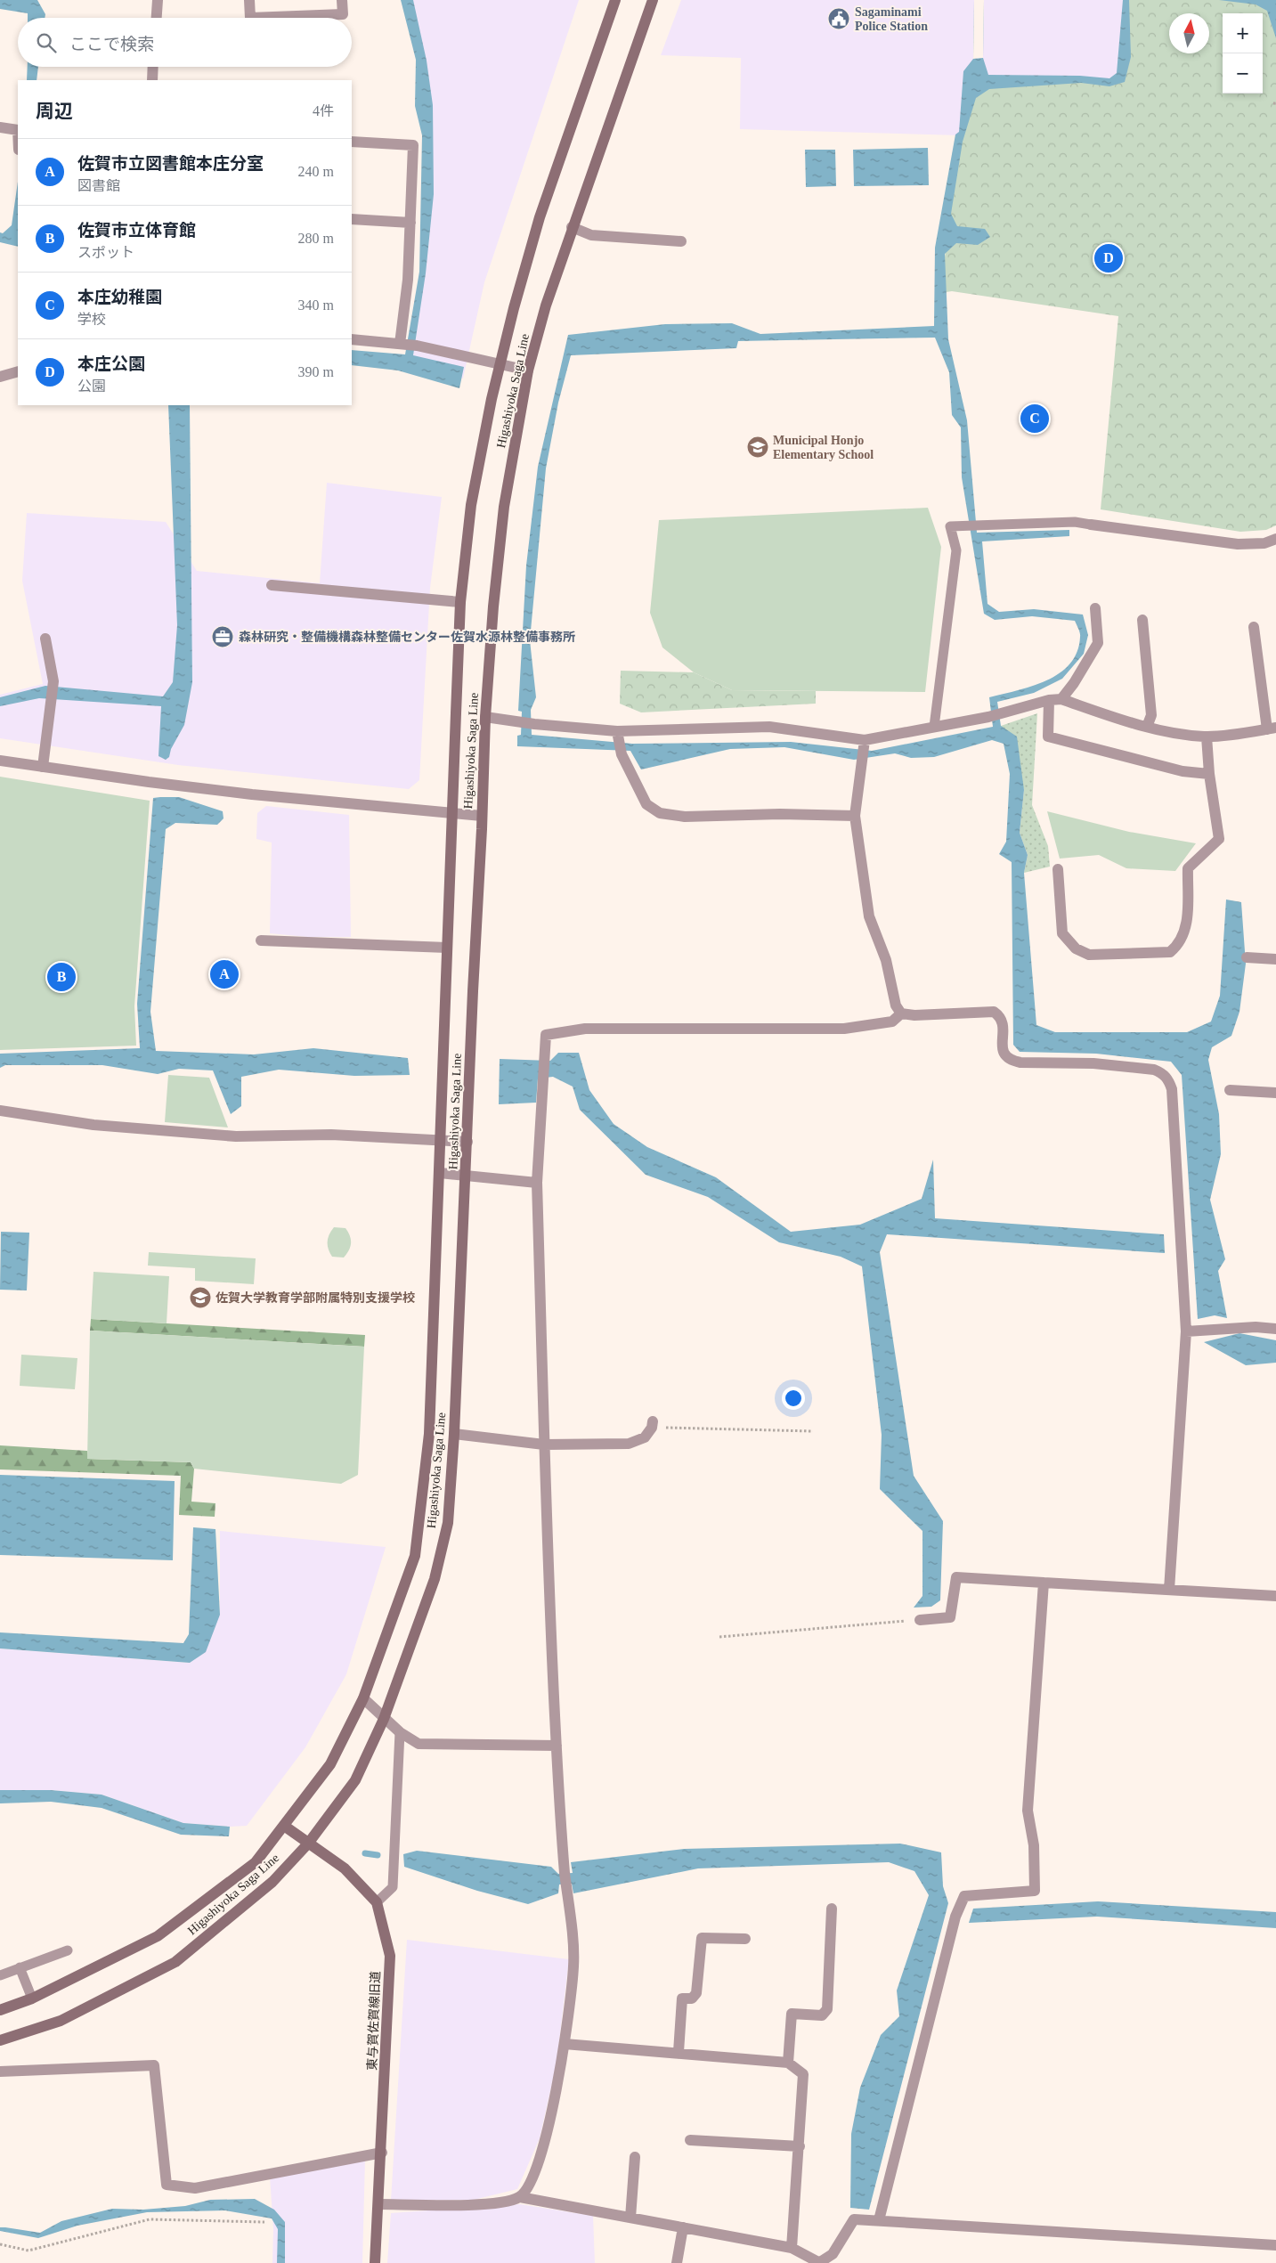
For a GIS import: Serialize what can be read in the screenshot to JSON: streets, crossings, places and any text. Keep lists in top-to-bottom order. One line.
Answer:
{"streets":{"main road":["Higashiyoka Saga Line","東与賀佐賀線旧道"]},"crossings":[["Higashiyoka Saga Line","東与賀佐賀線旧道"]],"places":{"public building":["Sagaminami Police Station"],"school or university":["Municipal Honjo Elementary School","佐賀大学教育学部附属特別支援学校"],"office":["森林研究・整備機構森林整備センター佐賀水源林整備事務所"]},"north":"top","page":{"map_buttons":["+","−"],"search":"ここで検索","heading":["周辺","4件"],"list":[{"mark":"A","name":"佐賀市立図書館本庄分室","note":"図書館","value":"240 m"},{"mark":"B","name":"佐賀市立体育館","note":"スポット","value":"280 m"},{"mark":"C","name":"本庄幼稚園","note":"学校","value":"340 m"},{"mark":"D","name":"本庄公園","note":"公園","value":"390 m"}],"pins":["D","C","A","B"]}}
